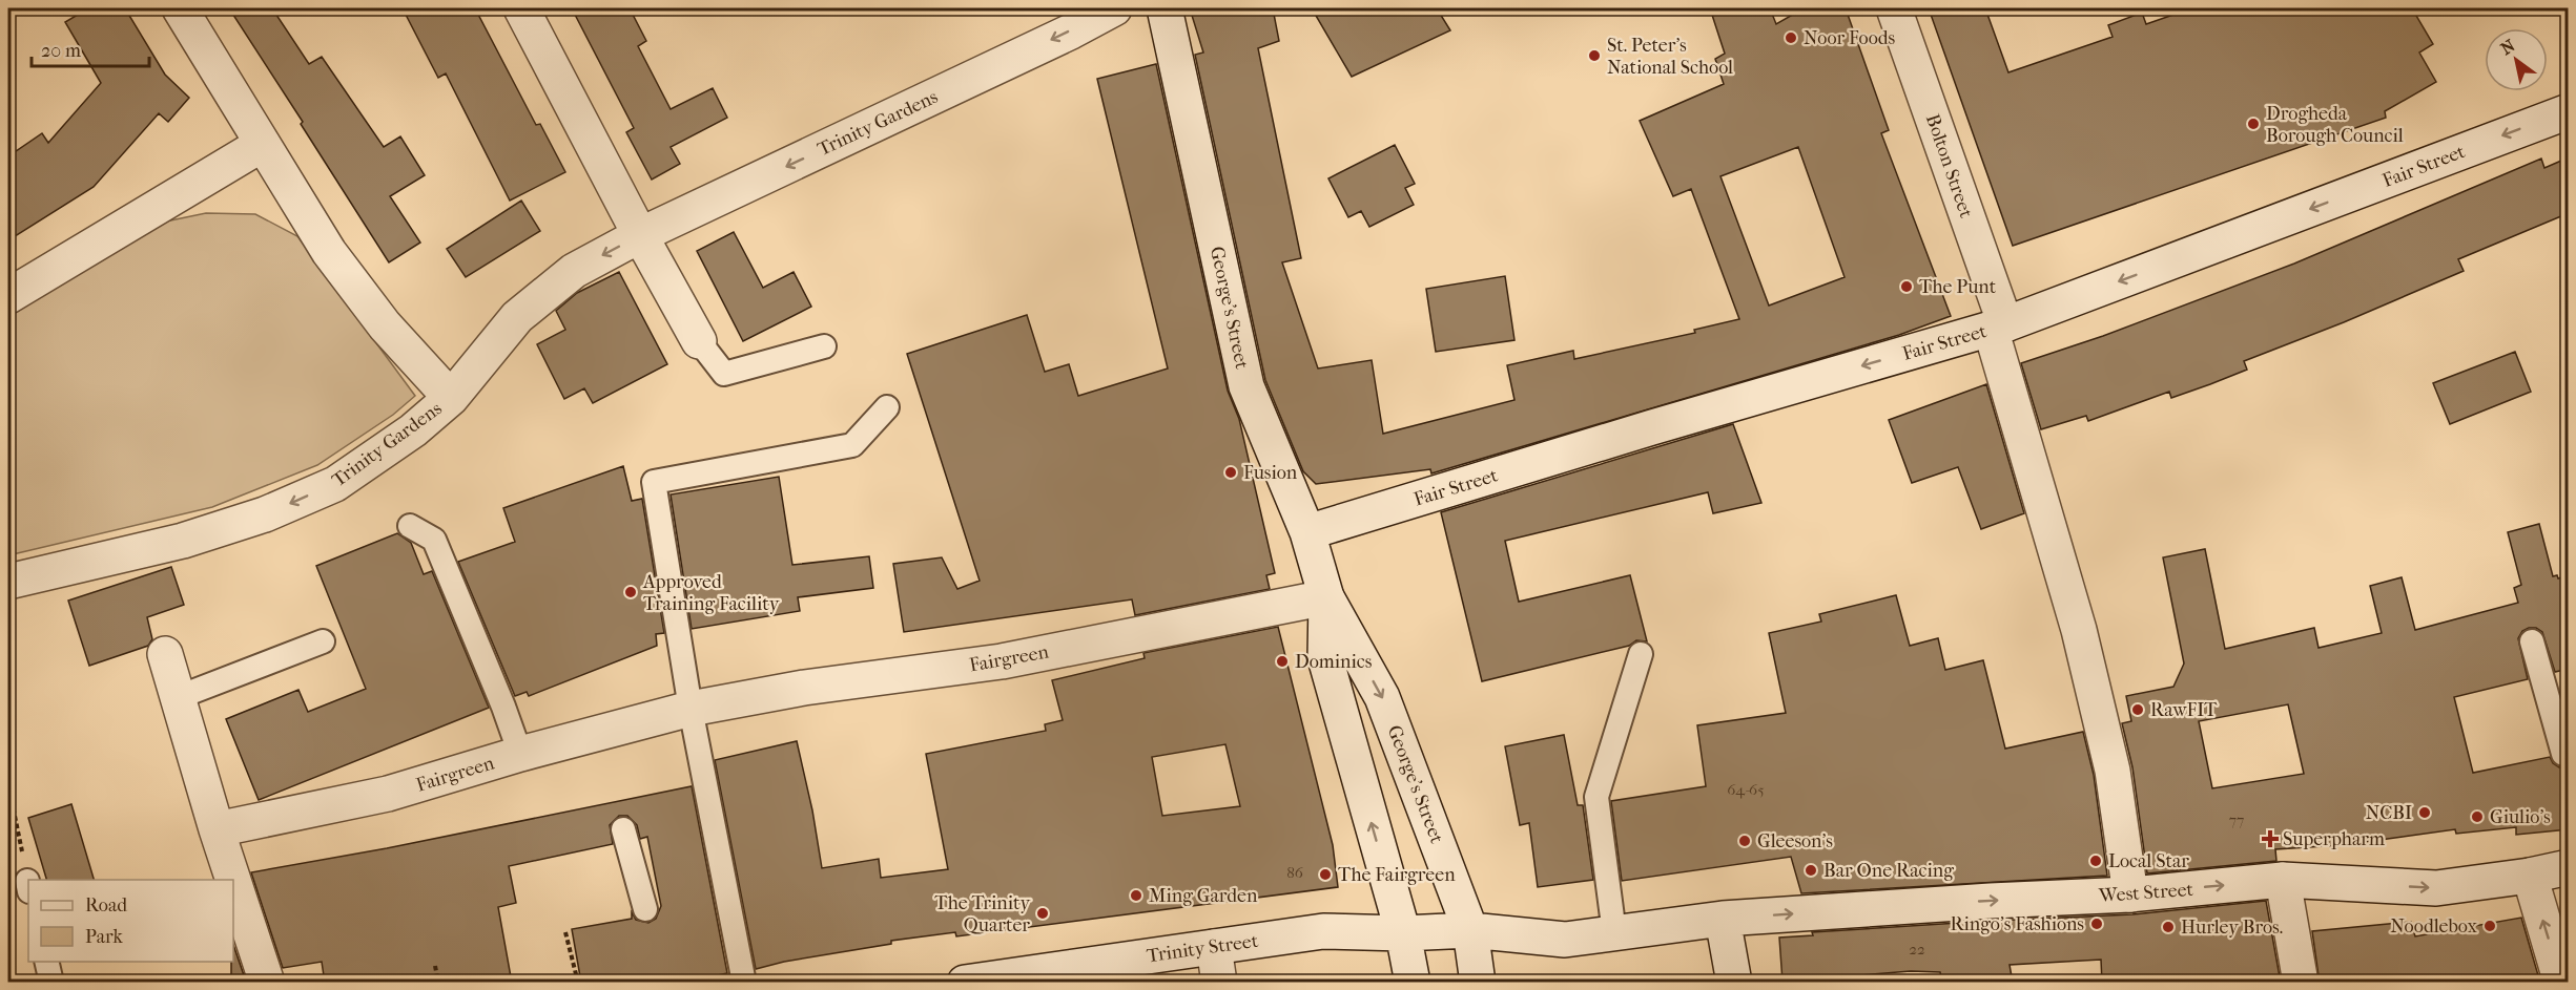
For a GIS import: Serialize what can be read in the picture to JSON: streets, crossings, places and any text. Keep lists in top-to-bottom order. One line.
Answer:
{"streets":{"street":["Trinity Gardens","Bolton Street","Fair Street","George's Street","Fairgreen","West Street","Trinity Street"]},"crossings":[["Bolton Street","Fair Street"],["Bolton Street","West Street"],["Fair Street","George's Street"],["George's Street","Fairgreen"],["George's Street","Trinity Street"],["West Street","Trinity Street"]],"one_way":["Trinity Gardens","Fair Street","West Street"],"places":{"other":["Noor Foods","St. Peter's National School","Drogheda Borough Council","The Punt","Fusion","Approved Training Facility","Dominics","RawFIT","NCBI","Giulio's","Gleeson’s","Local Star","Bar One Racing","The Fairgreen","Ming Garden","The Trinity Quarter","Ringo's Fashions","Noodlebox","Hurley Bros."],"health":["Superpharm"]},"house_numbers":["64-65","77","86","22"],"legend":["Road","Park"],"scale_bar":"20 m","north":"top left"}
